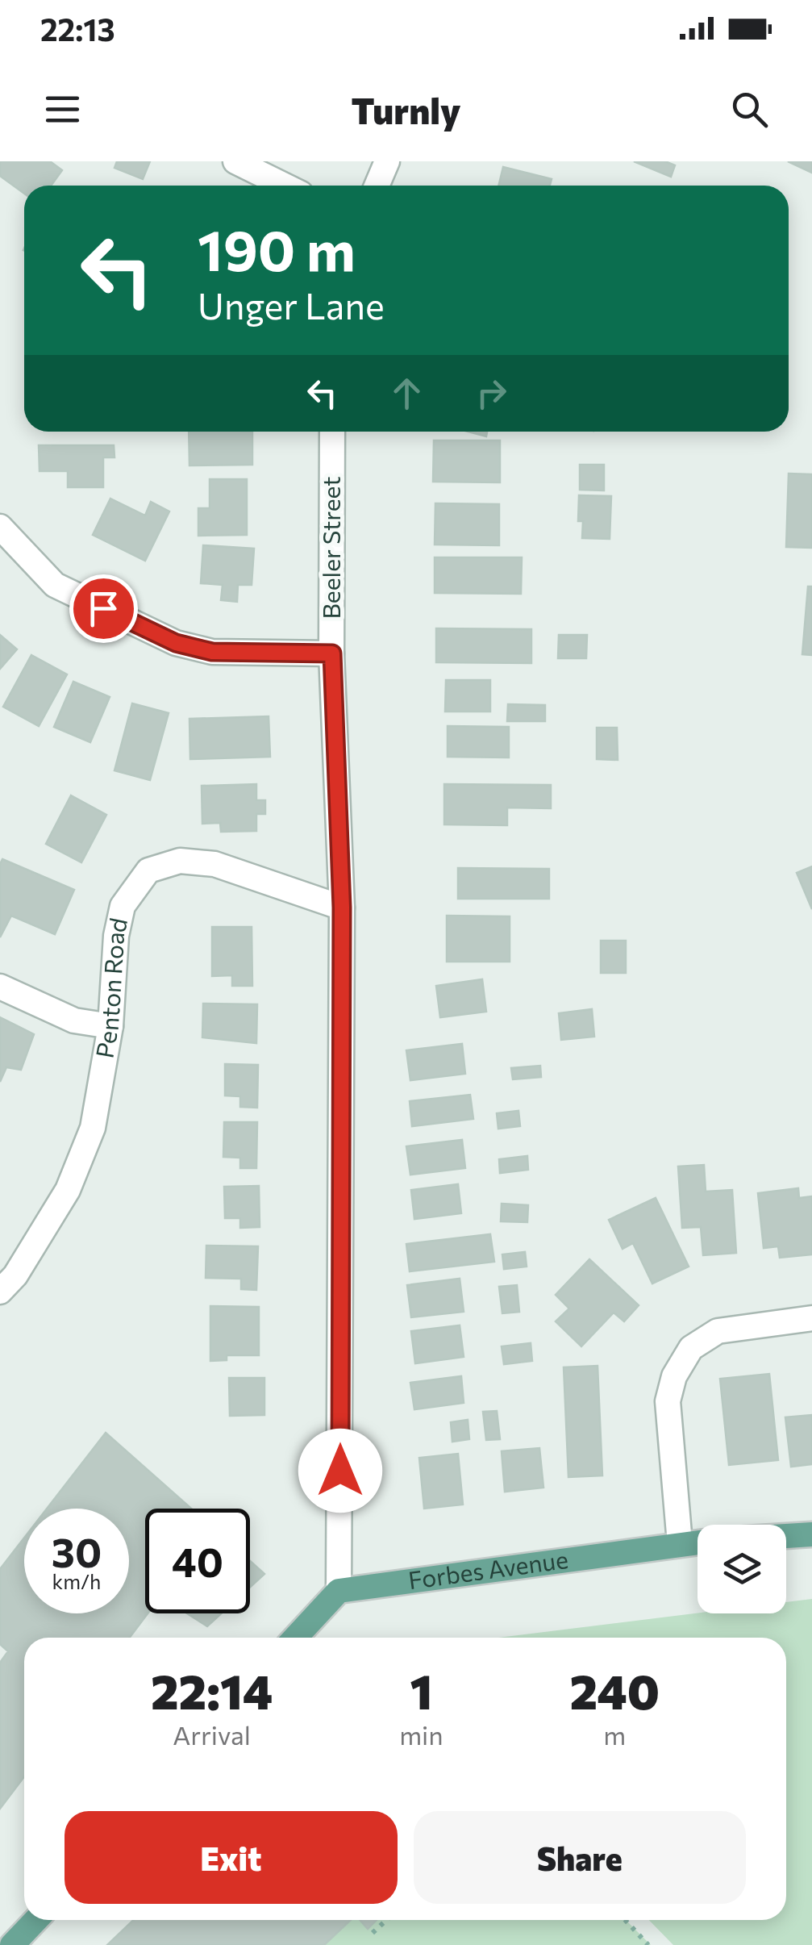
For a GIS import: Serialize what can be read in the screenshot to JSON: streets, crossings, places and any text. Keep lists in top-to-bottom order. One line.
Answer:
{"streets":{"main road":["Forbes Avenue"],"street":["Beeler Street","Penton Road"]},"crossings":[["Beeler Street","Penton Road"],["Beeler Street","Forbes Avenue"]],"page":{"status":"22:13","header":"Turnly","turn":["190 m","Unger Lane"],"speed":"30 km/h","limit":"40","eta":["22:14","Arrival","1","min","240","m"],"buttons":["Exit","Share"]}}
